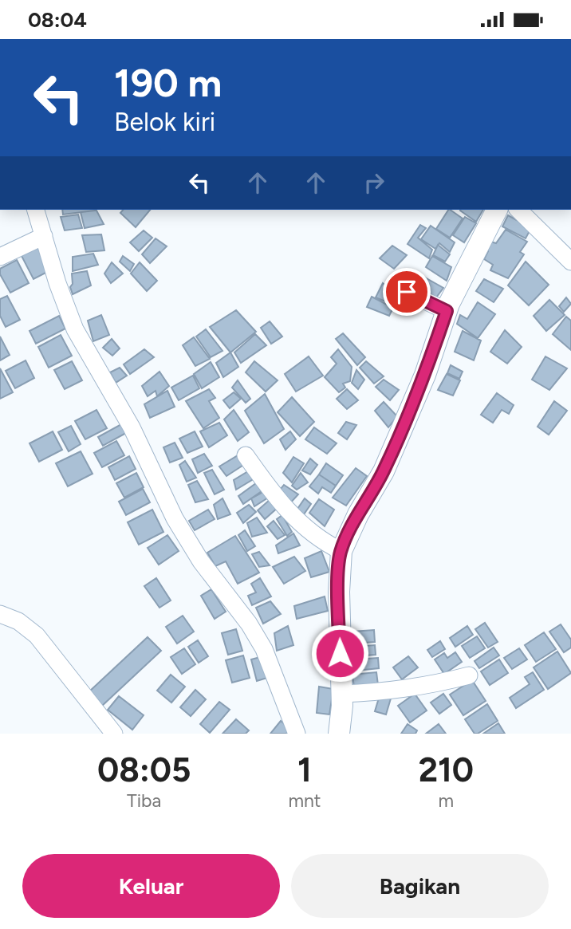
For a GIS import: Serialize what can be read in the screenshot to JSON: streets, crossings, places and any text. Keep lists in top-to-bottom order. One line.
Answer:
{"page":{"status":"08:04","turn":["190 m","Belok kiri"],"eta":["08:05","Tiba","1","mnt","210","m"],"buttons":["Keluar","Bagikan"]}}
